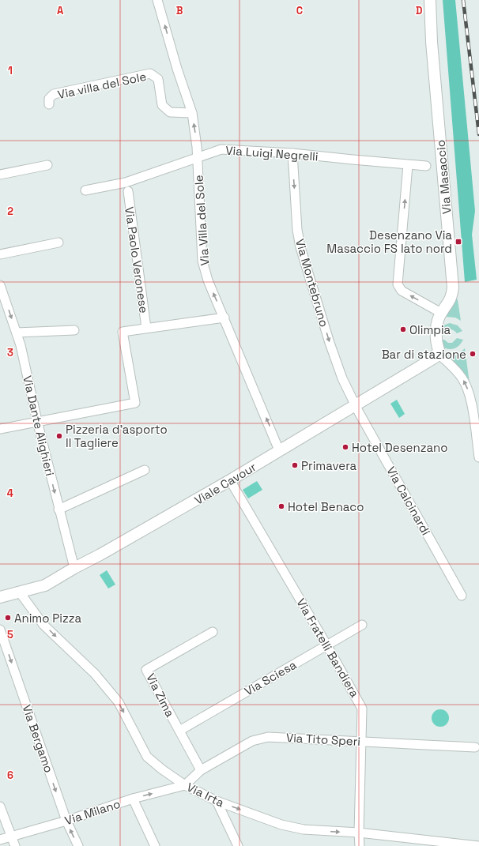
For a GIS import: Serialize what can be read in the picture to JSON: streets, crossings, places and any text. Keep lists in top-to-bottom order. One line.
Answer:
{"streets":{"street":["Via villa del Sole","Via Luigi Negrelli","Via Masaccio","Via Villa del Sole","Via Paolo Veronese","Via Montebruno","Via Dante Alighieri","Viale Cavour","Via Calcinardi","Via Fratelli Bandiera","Via Sciesa","Via Zima","Via Bergamo","Via Tito Speri","Via Irta","Via Milano"]},"crossings":[["Via villa del Sole","Via Villa del Sole"],["Via Luigi Negrelli","Via Villa del Sole"],["Via Luigi Negrelli","Via Montebruno"],["Via Masaccio","Viale Cavour"],["Via Villa del Sole","Viale Cavour"],["Via Montebruno","Viale Cavour"],["Via Montebruno","Via Calcinardi"],["Via Dante Alighieri","Viale Cavour"],["Viale Cavour","Via Calcinardi"],["Viale Cavour","Via Fratelli Bandiera"],["Viale Cavour","Via Irta"],["Via Fratelli Bandiera","Via Sciesa"],["Via Fratelli Bandiera","Via Tito Speri"],["Via Fratelli Bandiera","Via Irta"],["Via Sciesa","Via Zima"],["Via Zima","Via Tito Speri"],["Via Bergamo","Via Milano"],["Via Tito Speri","Via Irta"],["Via Tito Speri","Via Milano"],["Via Irta","Via Milano"]],"one_way":["Via Villa del Sole","Via Montebruno","Via Dante Alighieri","Via Irta"],"places":{"transit":["Desenzano Via Masaccio FS lato nord"],"other":["Olimpia","Bar di stazione","Pizzeria d'asporto Il Tagliere","Hotel Desenzano","Primavera","Hotel Benaco","Animo Pizza"]},"grid":{"columns":["A","B","C","D"],"rows":["1","2","3","4","5","6"]}}
